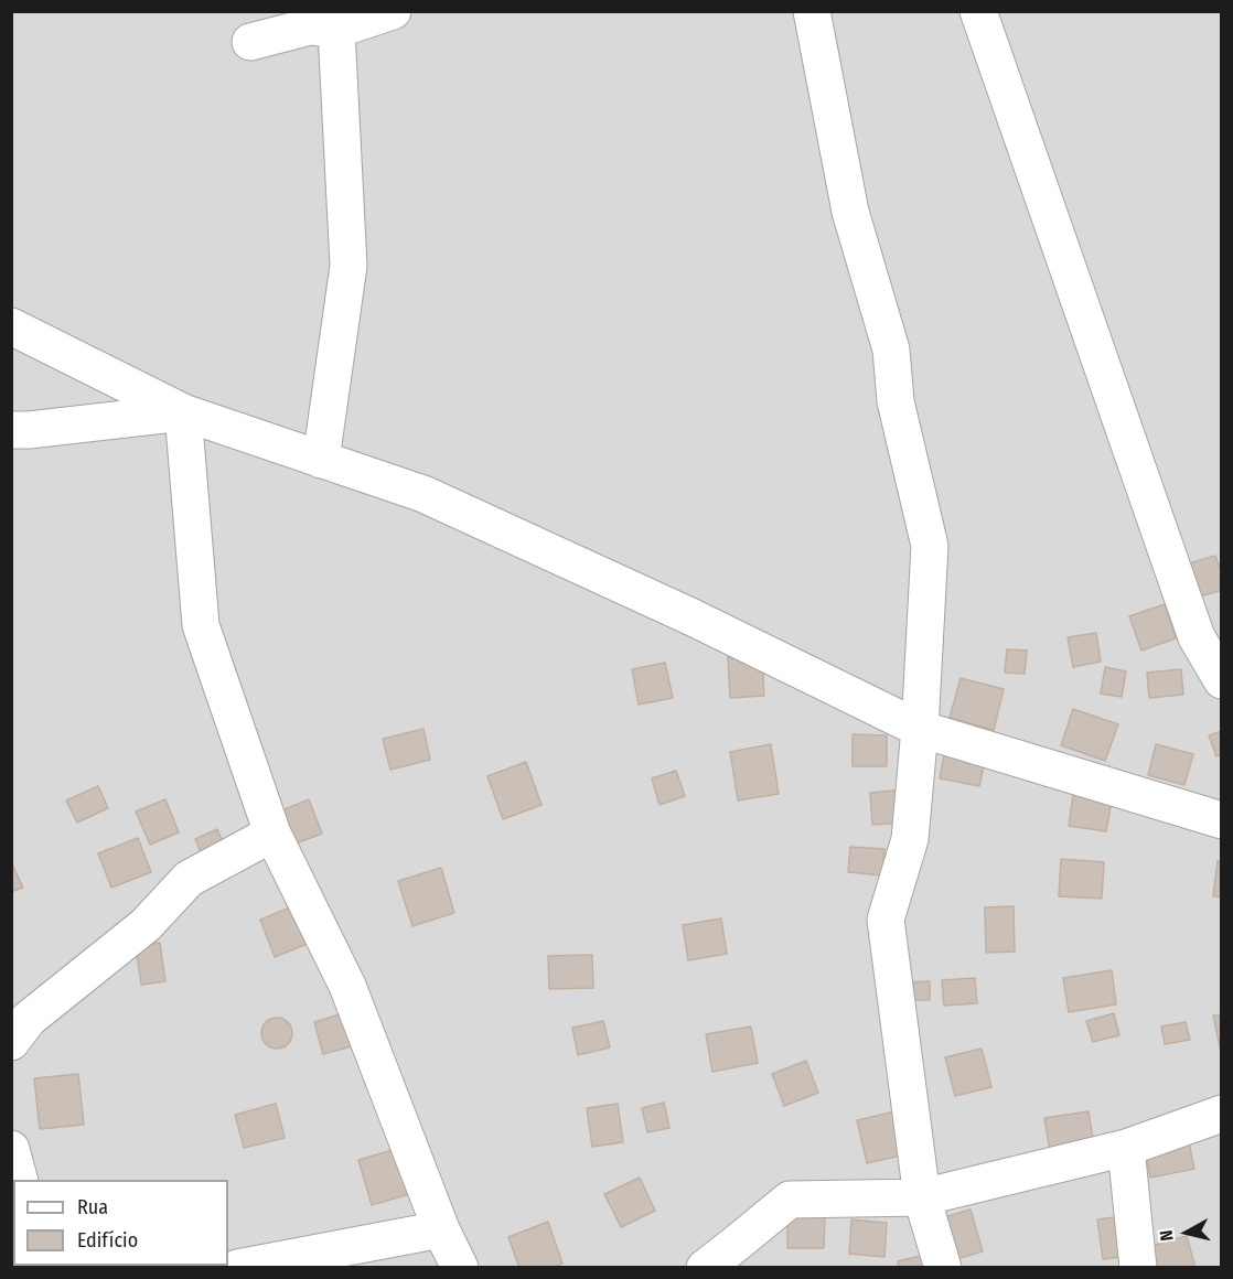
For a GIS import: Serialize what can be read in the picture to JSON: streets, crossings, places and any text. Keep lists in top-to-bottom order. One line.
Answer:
{"legend":["Rua","Edifício"],"north":"left"}
